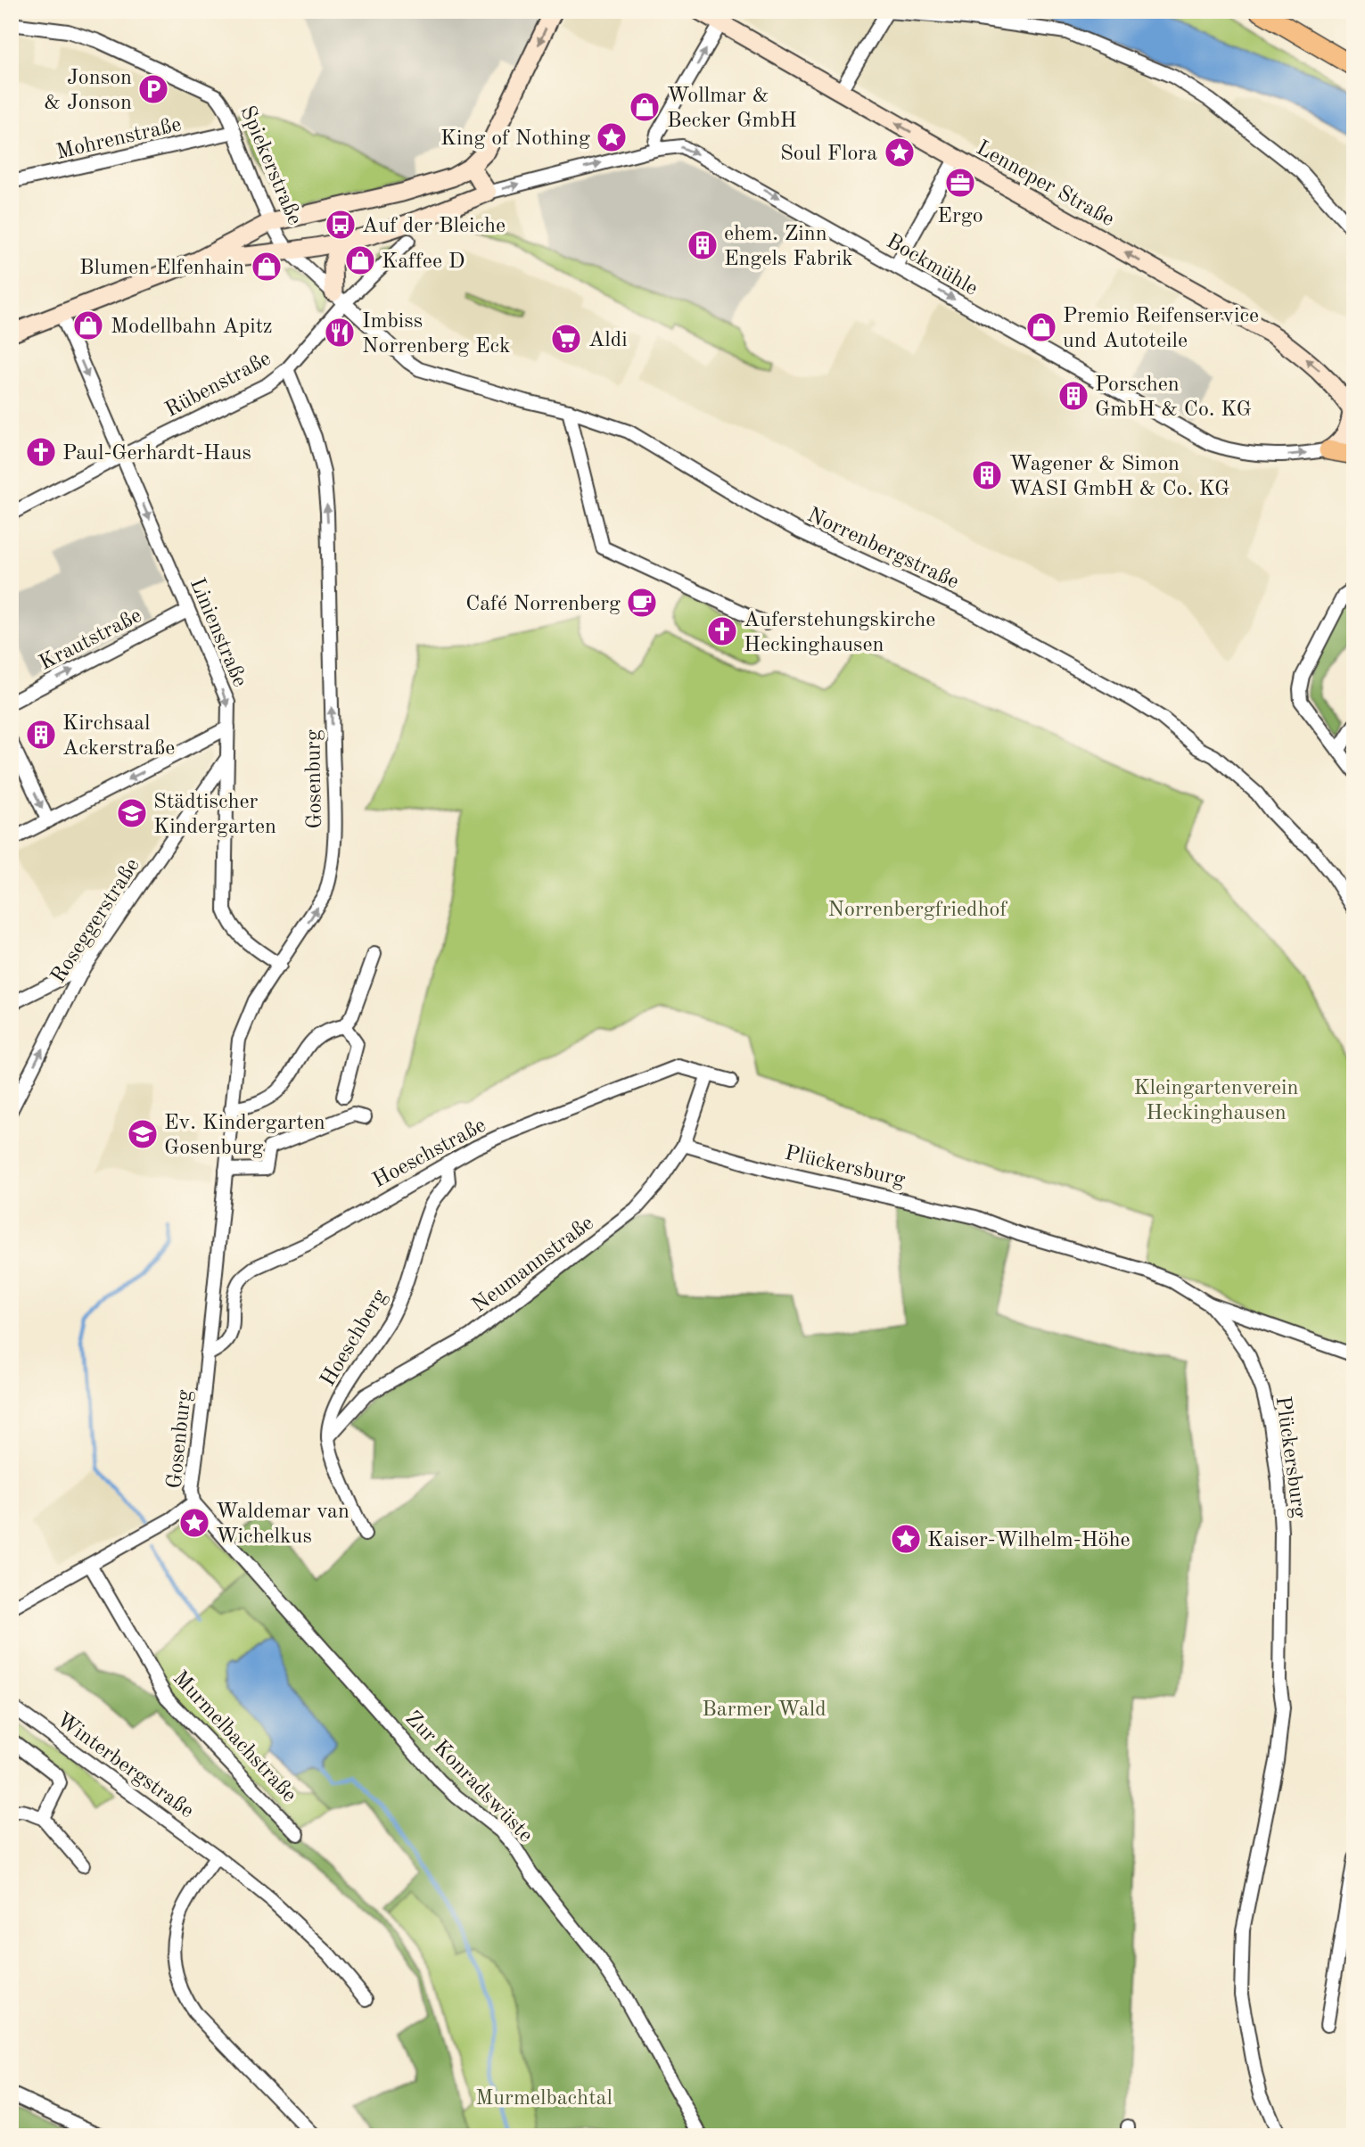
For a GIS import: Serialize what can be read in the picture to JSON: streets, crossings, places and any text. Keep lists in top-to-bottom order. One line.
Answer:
{"streets":{"main road":["Lenneper Straße"],"street":["Mohrenstraße","Spiekerstraße","Bockmühle","Rübenstraße","Norrenbergstraße","Linienstraße","Krautstraße","Gosenburg","Roseggerstraße","Hoeschstraße","Plückersburg","Neumannstraße","Hoeschberg","Murmelbachstraße","Winterbergstraße","Zur Konradswüste"]},"crossings":[["Mohrenstraße","Spiekerstraße"],["Spiekerstraße","Rübenstraße"],["Spiekerstraße","Norrenbergstraße"],["Rübenstraße","Norrenbergstraße"],["Rübenstraße","Linienstraße"],["Rübenstraße","Gosenburg"],["Linienstraße","Krautstraße"],["Linienstraße","Gosenburg"],["Linienstraße","Roseggerstraße"],["Gosenburg","Hoeschstraße"],["Gosenburg","Murmelbachstraße"],["Gosenburg","Zur Konradswüste"],["Hoeschstraße","Neumannstraße"],["Hoeschstraße","Hoeschberg"],["Plückersburg","Neumannstraße"],["Neumannstraße","Hoeschberg"]],"one_way":["Lenneper Straße","Bockmühle","Linienstraße","Krautstraße","Gosenburg","Roseggerstraße"],"parks":["Norrenbergfriedhof","Kleingartenverein Heckinghausen","Barmer Wald","Murmelbachtal"],"places":{"parking":["Jonson & Jonson"],"shop":["Wollmar & Becker GmbH","Kaffee D","Blumen Elfenhain","Modellbahn Apitz","Premio Reifenservice und Autoteile"],"place":["King of Nothing","Soul Flora","Waldemar van Wichelkus","Kaiser-Wilhelm-Höhe"],"office":["Ergo"],"bus stop":["Auf der Bleiche"],"building":["ehem. Zinn Engels Fabrik","Porschen GmbH & Co. KG","Wagener & Simon WASI GmbH & Co. KG","Kirchsaal Ackerstraße"],"restaurant":["Imbiss Norrenberg Eck"],"supermarket":["Aldi"],"church":["Paul-Gerhardt-Haus","Auferstehungskirche Heckinghausen"],"cafe":["Café Norrenberg"],"school or university":["Städtischer Kindergarten","Ev. Kindergarten Gosenburg"]}}
